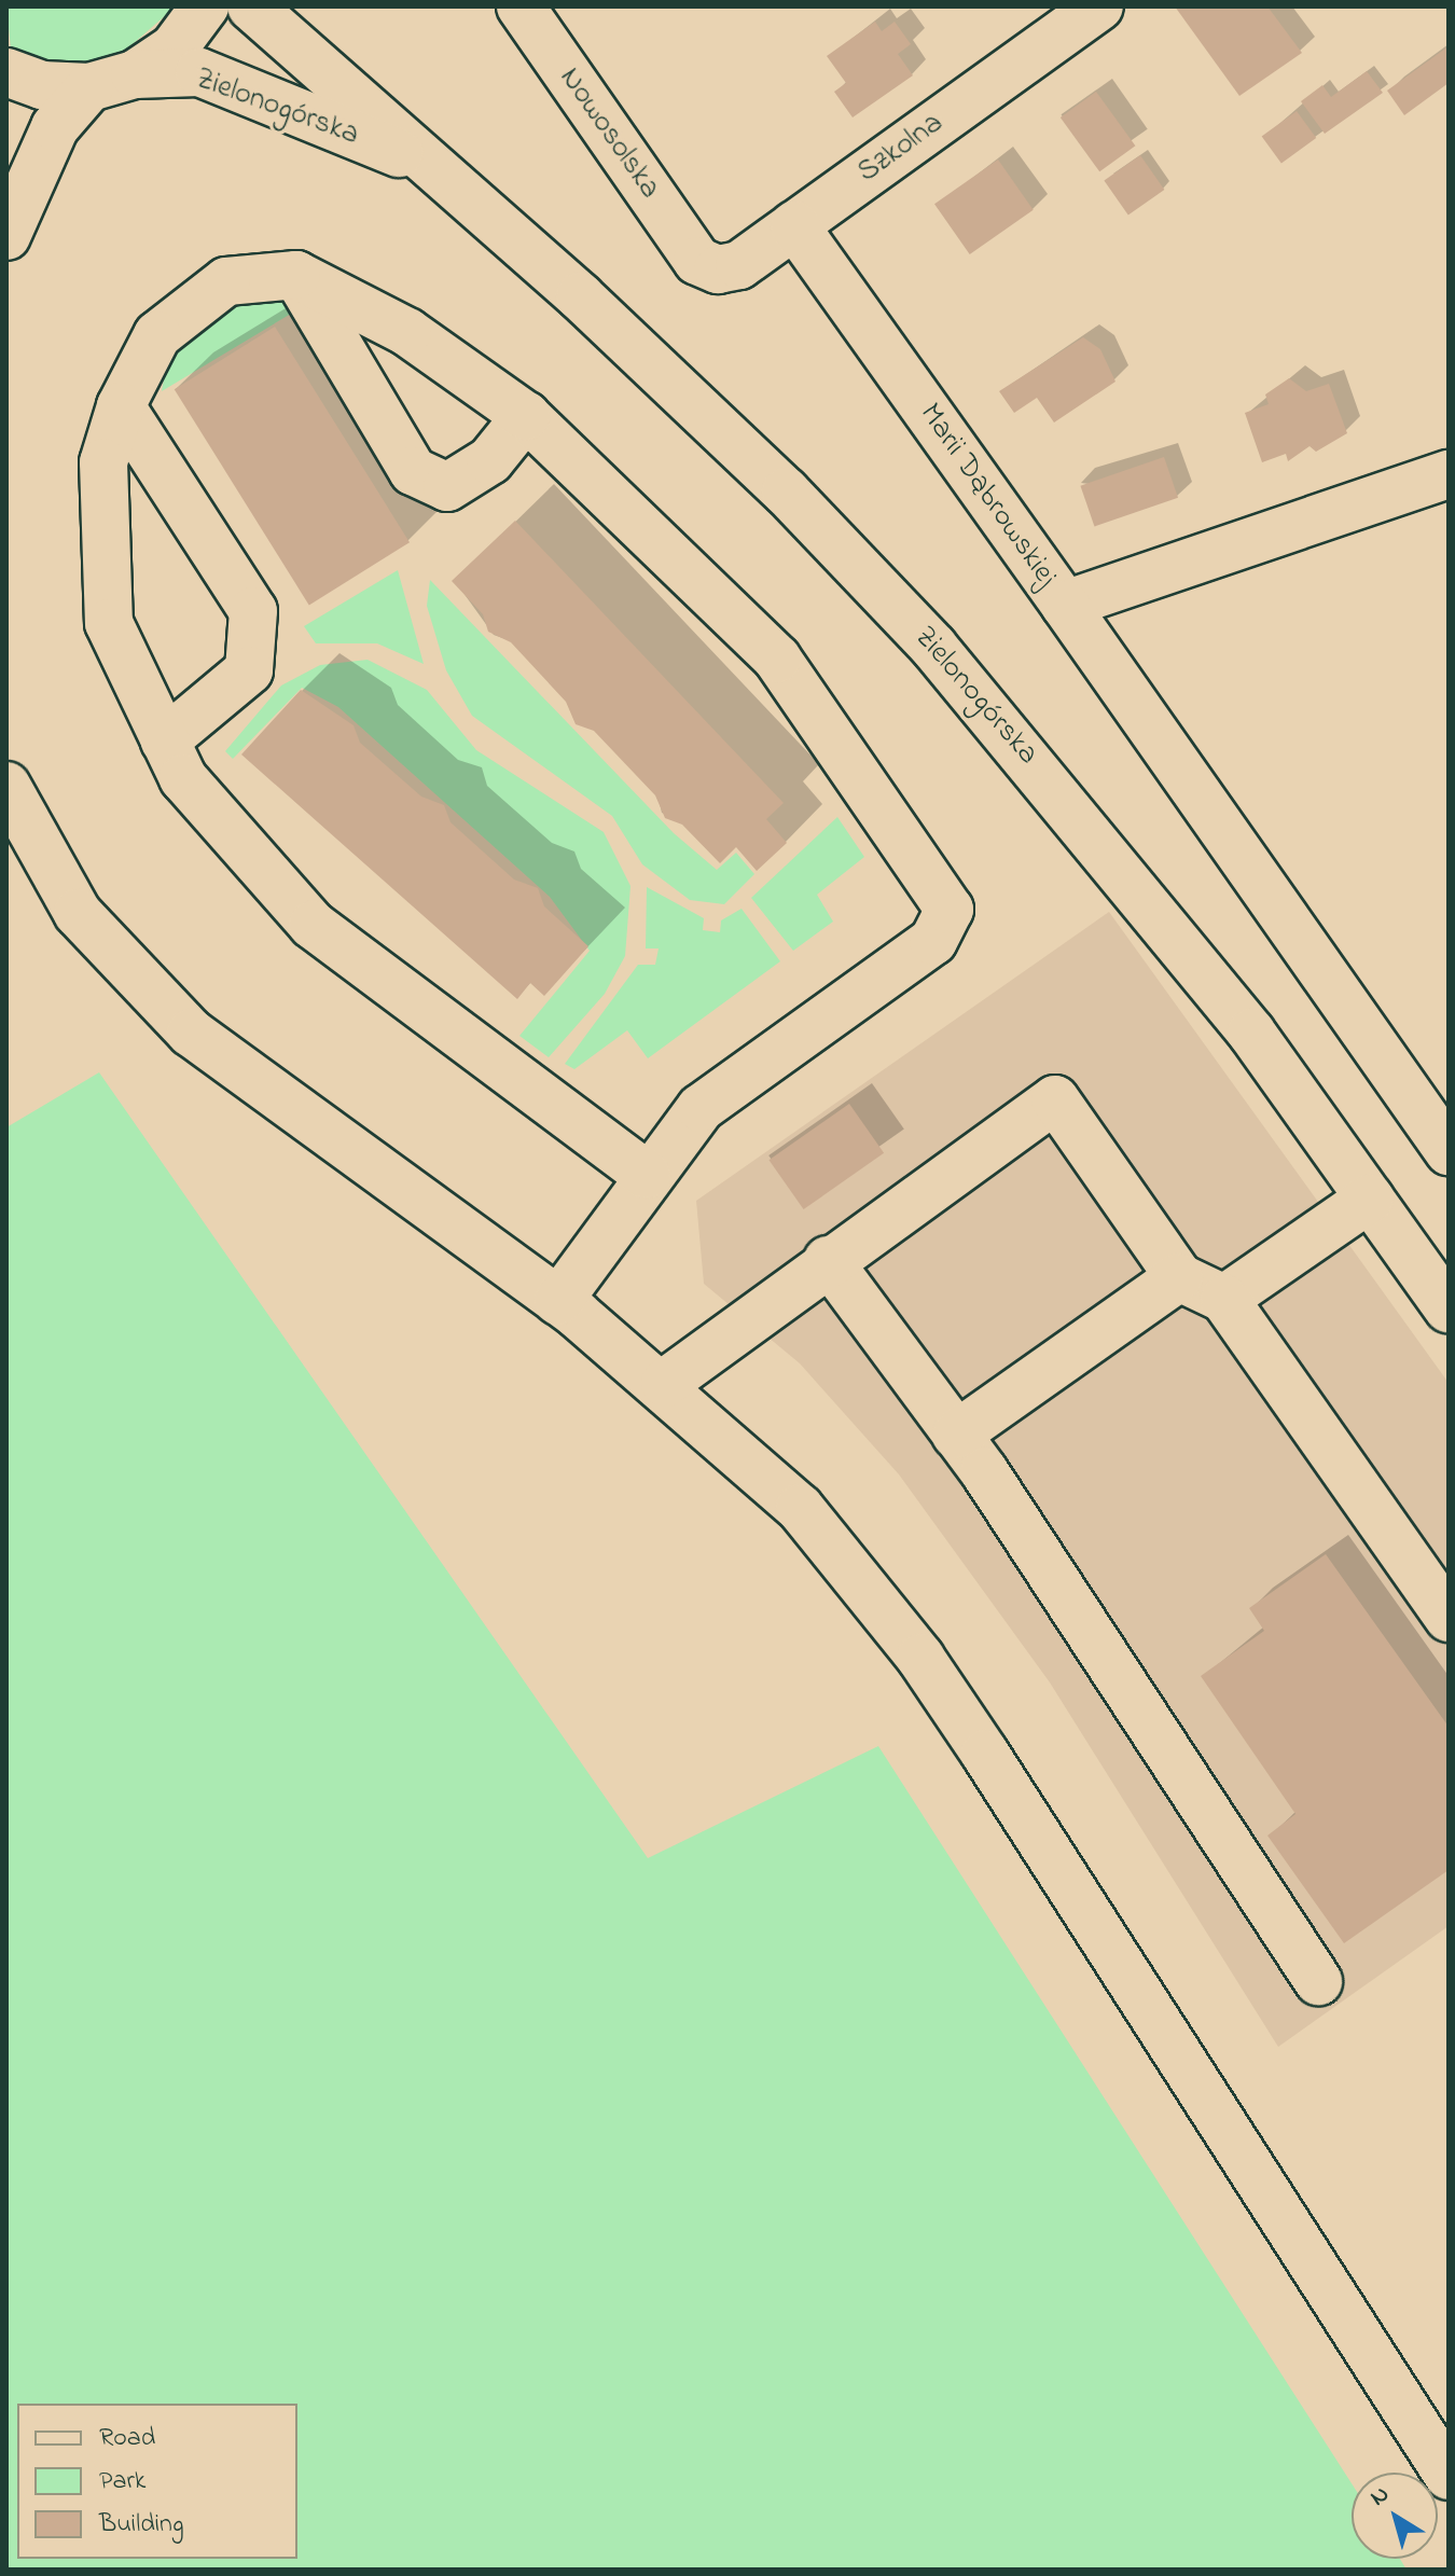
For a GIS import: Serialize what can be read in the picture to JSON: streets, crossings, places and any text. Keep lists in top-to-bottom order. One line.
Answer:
{"streets":{"street":["Zielonogórska","Nowosolska","Szkolna","Marii Dąbrowskiej"]},"crossings":[["Nowosolska","Szkolna"],["Szkolna","Marii Dąbrowskiej"]],"legend":["Road","Park","Building"],"north":"top left"}
